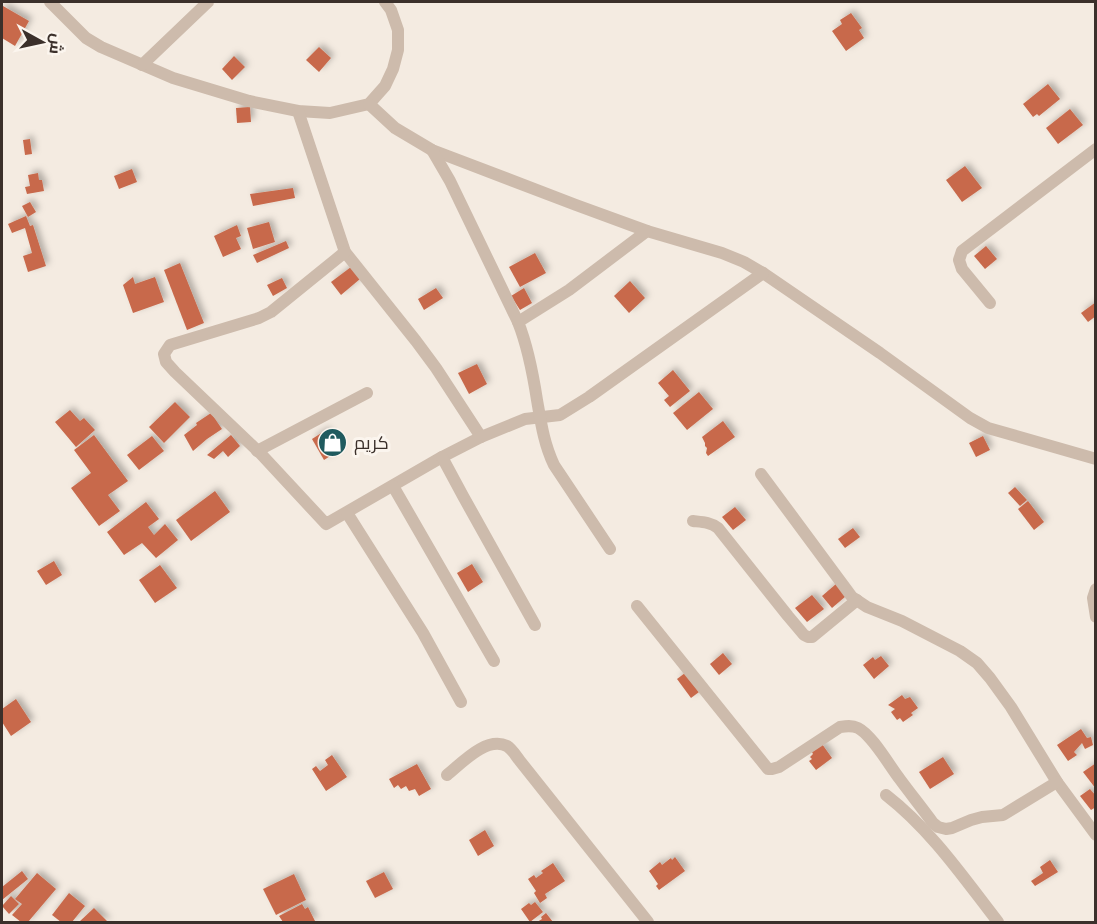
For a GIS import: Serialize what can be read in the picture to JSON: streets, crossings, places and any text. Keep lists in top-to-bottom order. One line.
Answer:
{"places":{"shop":["كريم"]},"north":"right"}
